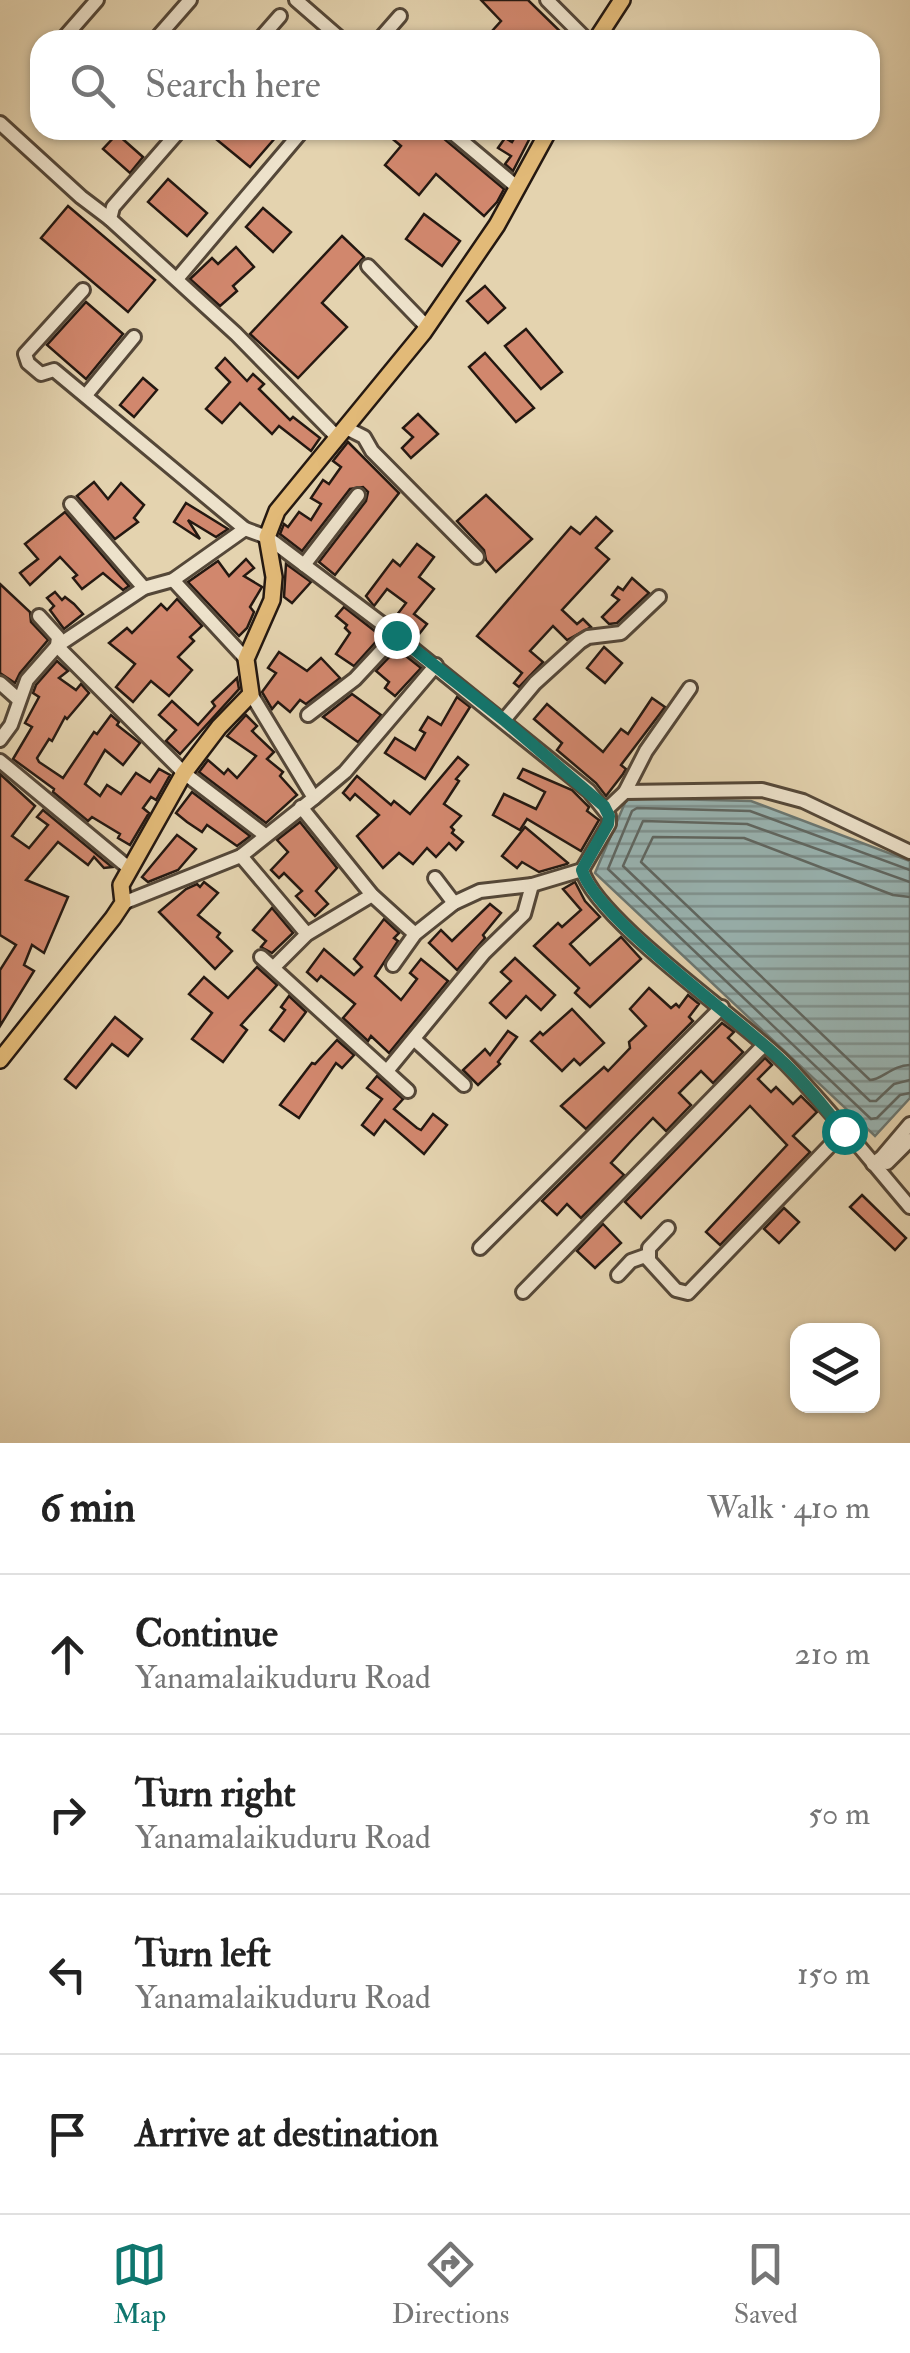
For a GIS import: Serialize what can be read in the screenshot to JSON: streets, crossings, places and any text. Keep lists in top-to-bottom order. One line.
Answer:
{"page":{"search":"Search here","heading":["6 min","Walk · 410 m"],"list":[["Continue","Yanamalaikuduru Road","210 m"],["Turn right","Yanamalaikuduru Road","50 m"],["Turn left","Yanamalaikuduru Road","150 m"],"Arrive at destination"],"nav":["Map","Directions","Saved"]}}
